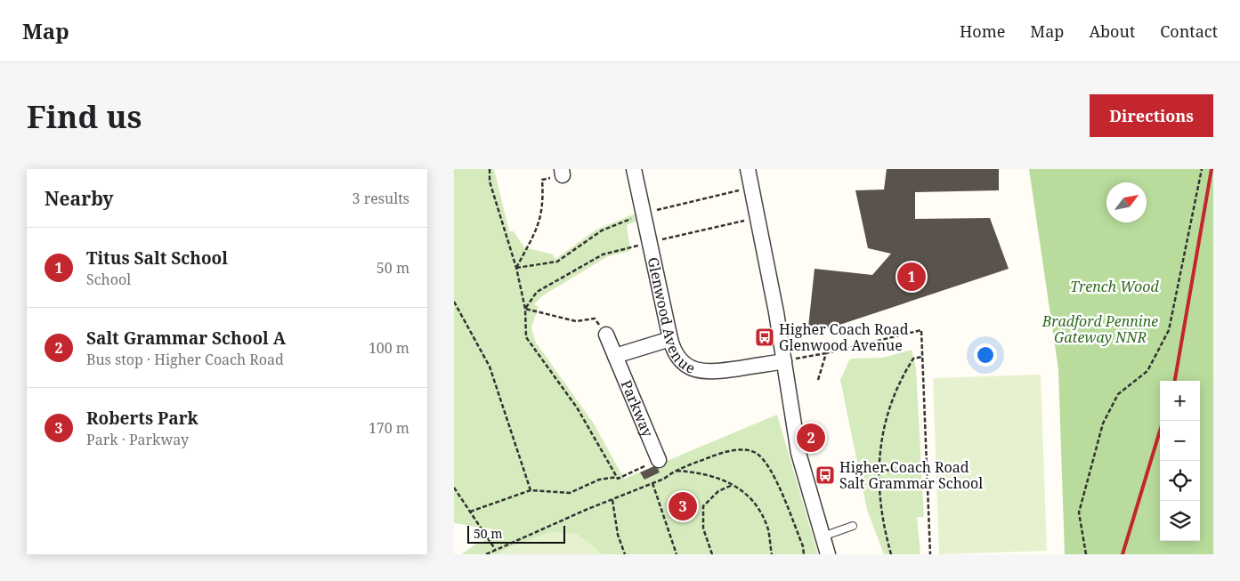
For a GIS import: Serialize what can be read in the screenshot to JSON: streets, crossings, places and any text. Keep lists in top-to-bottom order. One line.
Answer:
{"streets":{"street":["Glenwood Avenue","Parkway"]},"parks":["Trench Wood","Bradford Pennine Gateway NNR"],"places":{"bus stop":["Higher Coach Road Glenwood Avenue","Higher Coach Road Salt Grammar School"]},"scale_bar":"50 m","north":"top right","page":{"header":"Map","nav":["Home","Map","About","Contact"],"buttons":"Directions","title":"Find us","heading":["Nearby","3 results"],"list":[{"mark":"1","name":"Titus Salt School","note":"School","value":"50 m"},{"mark":"2","name":"Salt Grammar School A","note":"Bus stop · Higher Coach Road","value":"100 m"},{"mark":"3","name":"Roberts Park","note":"Park · Parkway","value":"170 m"}],"pins":["1","2","3"],"map_buttons":["+","−"],"scale":"50 m"}}
